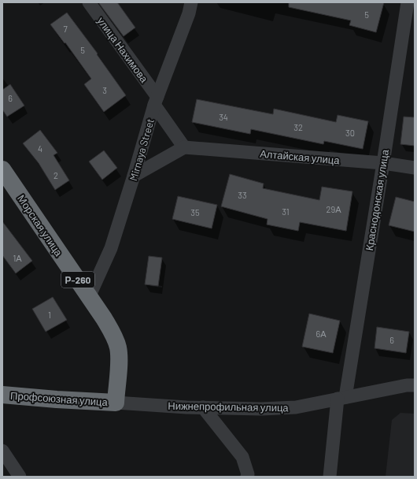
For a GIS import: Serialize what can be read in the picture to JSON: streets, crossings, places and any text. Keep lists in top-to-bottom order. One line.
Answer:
{"streets":{"highway":["Морская улица","Р-260","Профсоюзная улица"],"street":["улица Нахимова","Mirnaya Street","Алтайская улица","Краснодонская улица","Нижнепрофильная улица"]},"crossings":[["улица Нахимова","Mirnaya Street"],["улица Нахимова","Алтайская улица"],["Mirnaya Street","Морская улица"],["Алтайская улица","Краснодонская улица"],["Краснодонская улица","Нижнепрофильная улица"],["Морская улица","Профсоюзная улица"],["Морская улица","Нижнепрофильная улица"],["Профсоюзная улица","Нижнепрофильная улица"]],"house_numbers":["5","7","5","3","6","34","32","30","4","2","33","29А","31","35","1А","1","6А","6"]}
